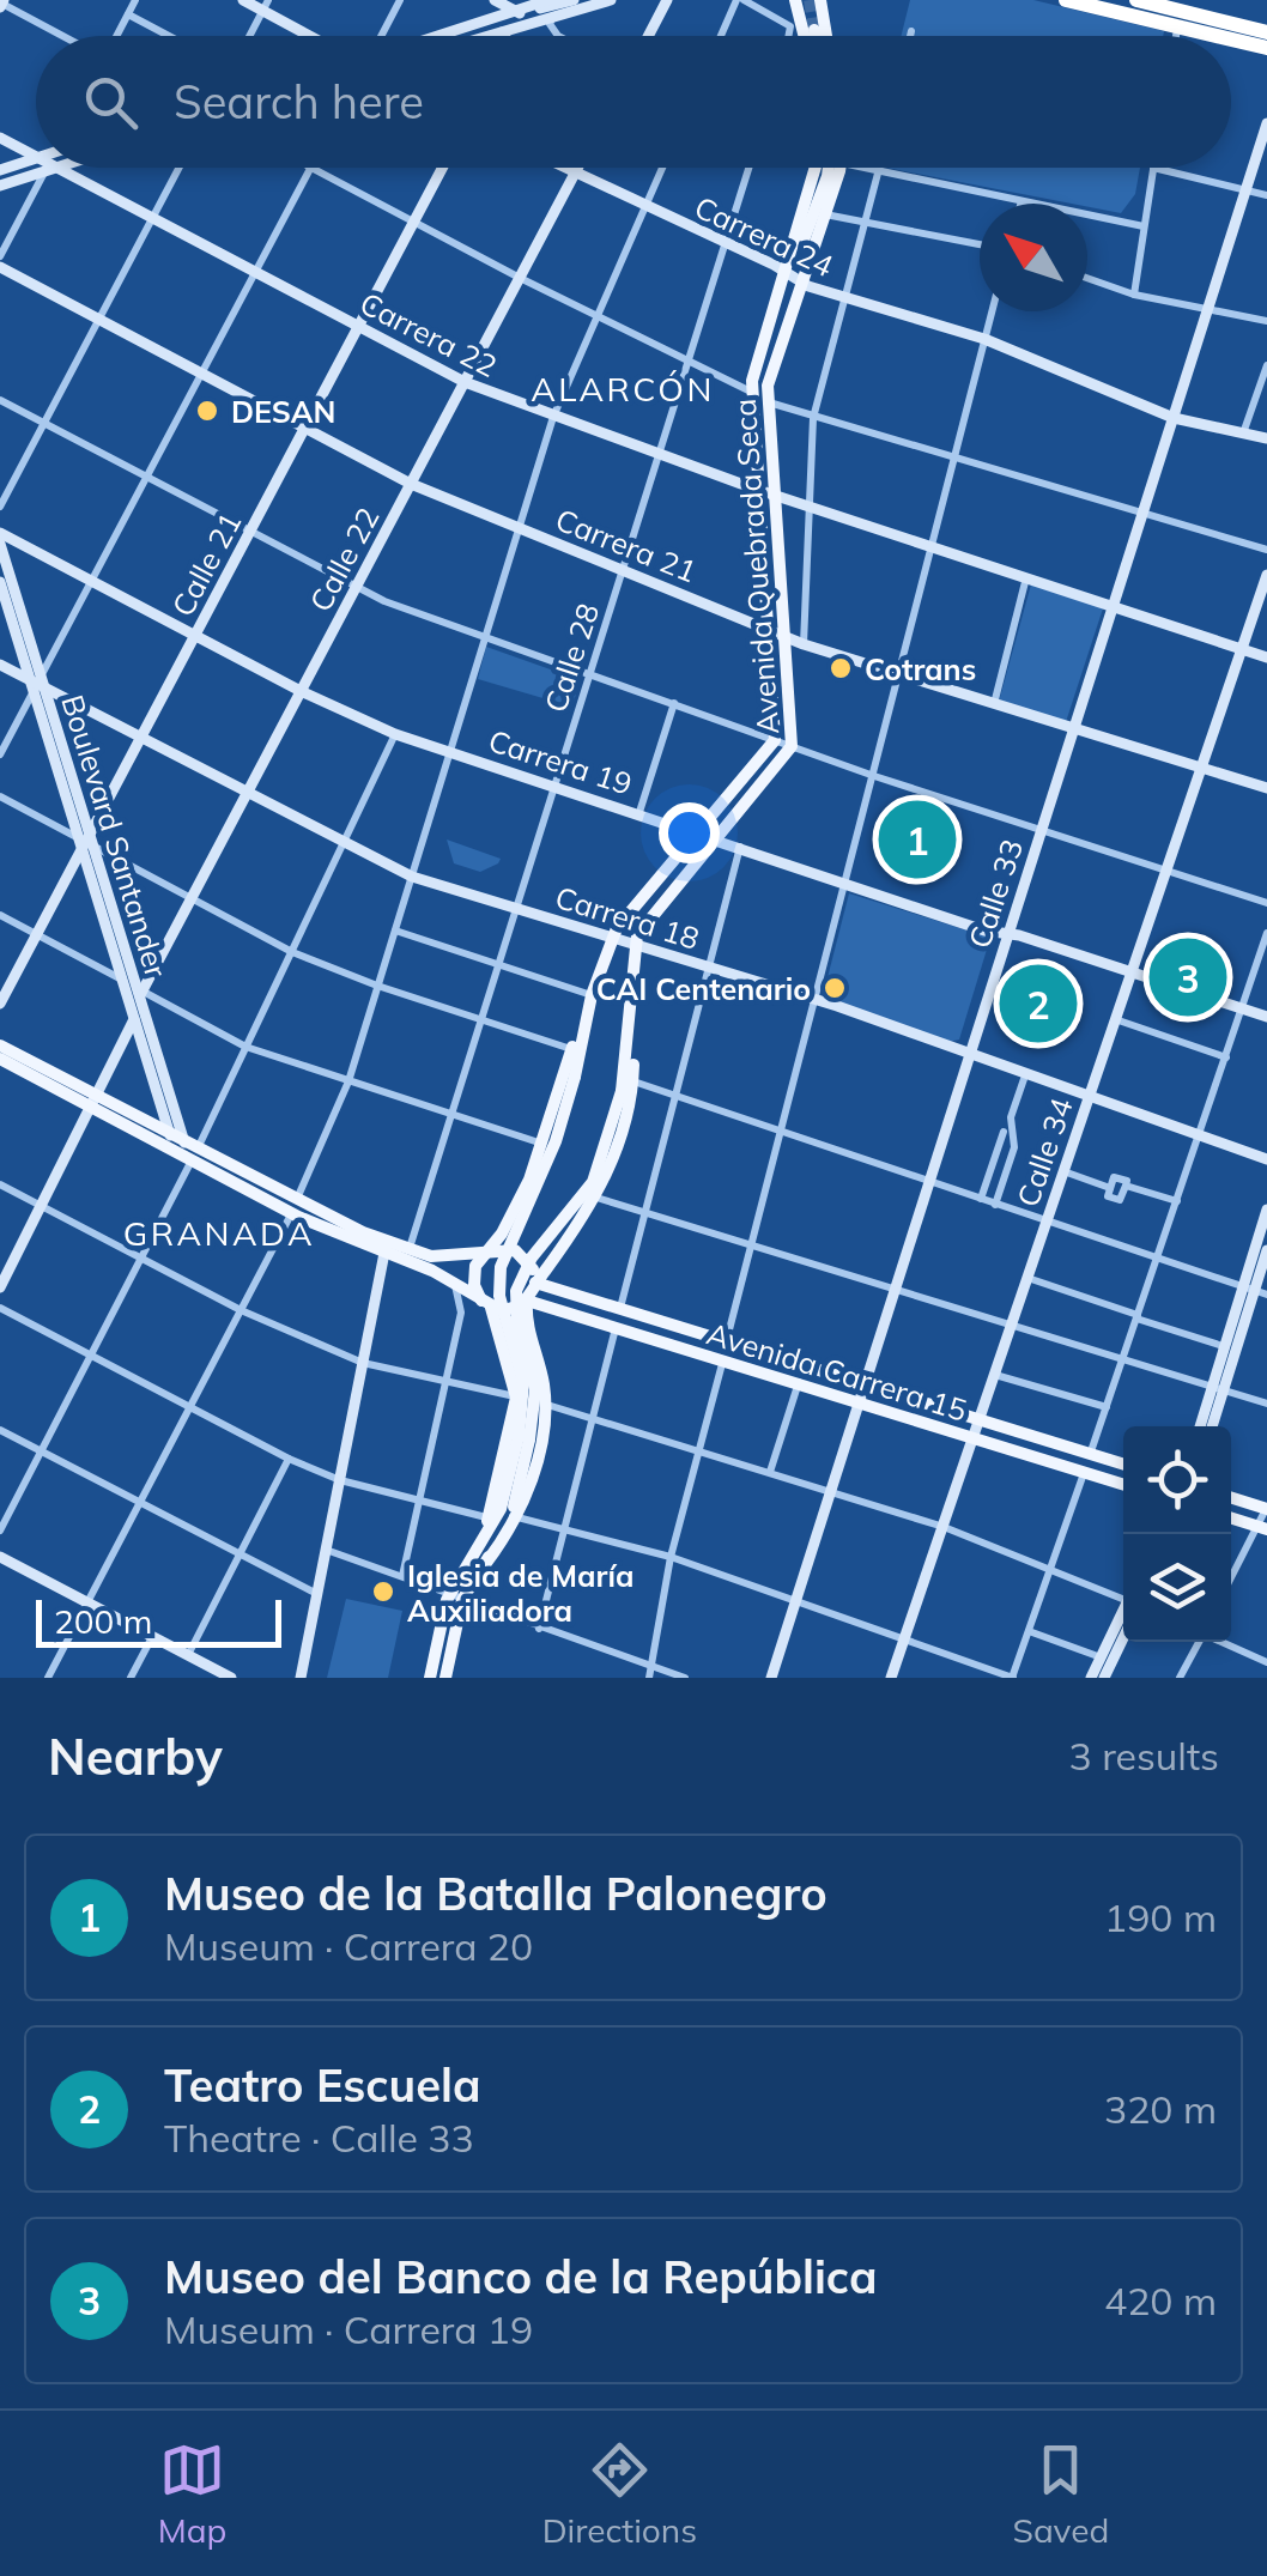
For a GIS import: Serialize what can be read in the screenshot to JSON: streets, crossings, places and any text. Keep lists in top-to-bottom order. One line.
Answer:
{"streets":{"main road":["Avenida Quebrada Seca","Avenida Carrera 15"],"street":["Carrera 24","Carrera 22","Carrera 21","Calle 22","Calle 21","Calle 28","Carrera 19","Boulevard Santander","Calle 33","Carrera 18","Calle 34"]},"crossings":[["Carrera 24","Calle 22"],["Carrera 24","Avenida Quebrada Seca"],["Carrera 24","Calle 28"],["Carrera 24","Calle 33"],["Carrera 22","Calle 22"],["Carrera 22","Calle 21"],["Carrera 22","Avenida Quebrada Seca"],["Carrera 22","Calle 28"],["Carrera 22","Calle 33"],["Carrera 22","Calle 34"],["Carrera 21","Calle 22"],["Carrera 21","Calle 21"],["Carrera 21","Avenida Quebrada Seca"],["Carrera 21","Calle 28"],["Carrera 21","Calle 33"],["Carrera 21","Calle 34"],["Calle 22","Carrera 19"],["Calle 22","Boulevard Santander"],["Calle 22","Carrera 18"],["Calle 21","Carrera 19"],["Calle 21","Boulevard Santander"],["Calle 21","Carrera 18"],["Avenida Quebrada Seca","Carrera 19"],["Avenida Quebrada Seca","Carrera 18"],["Calle 28","Carrera 19"],["Calle 28","Carrera 18"],["Carrera 19","Calle 33"],["Carrera 19","Calle 34"],["Boulevard Santander","Carrera 18"],["Calle 33","Carrera 18"],["Calle 33","Avenida Carrera 15"],["Carrera 18","Calle 34"],["Calle 34","Avenida Carrera 15"]],"districts":["ALARCÓN","GRANADA"],"places":["DESAN","Cotrans","CAI Centenario","Iglesia de María Auxiliadora"],"scale_bar":"200 m","north":"top left","page":{"search":"Search here","pins":["1","3","2"],"scale":"200 m","heading":["Nearby","3 results"],"list":[{"mark":"1","name":"Museo de la Batalla Palonegro","note":"Museum · Carrera 20","value":"190 m"},{"mark":"2","name":"Teatro Escuela","note":"Theatre · Calle 33","value":"320 m"},{"mark":"3","name":"Museo del Banco de la República","note":"Museum · Carrera 19","value":"420 m"}],"nav":["Map","Directions","Saved"]}}
